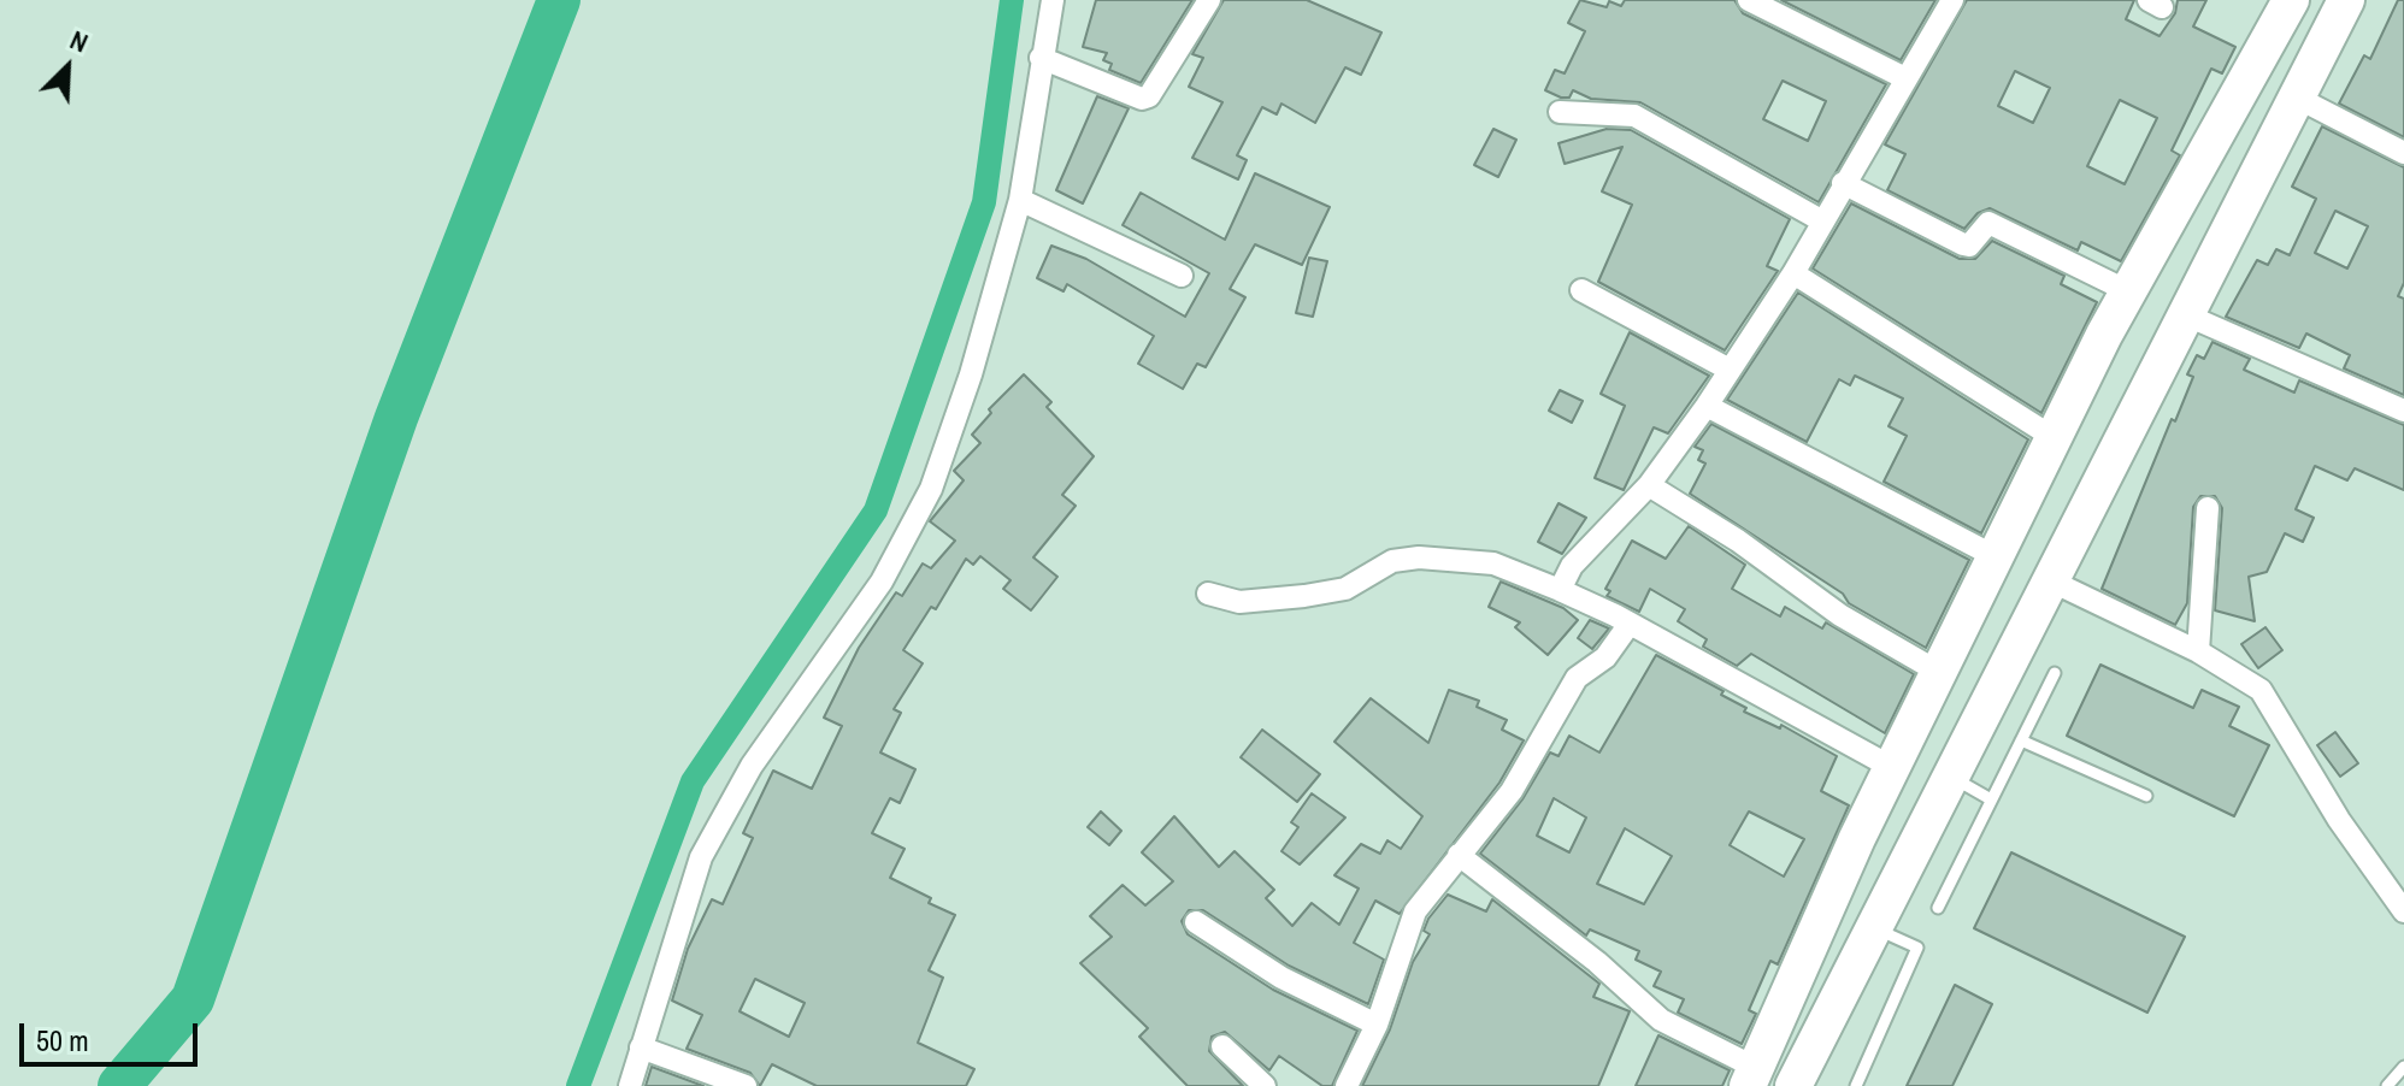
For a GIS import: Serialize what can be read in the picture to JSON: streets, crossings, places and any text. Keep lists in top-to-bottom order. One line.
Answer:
{"scale_bar":"50 m","north":"top right"}
